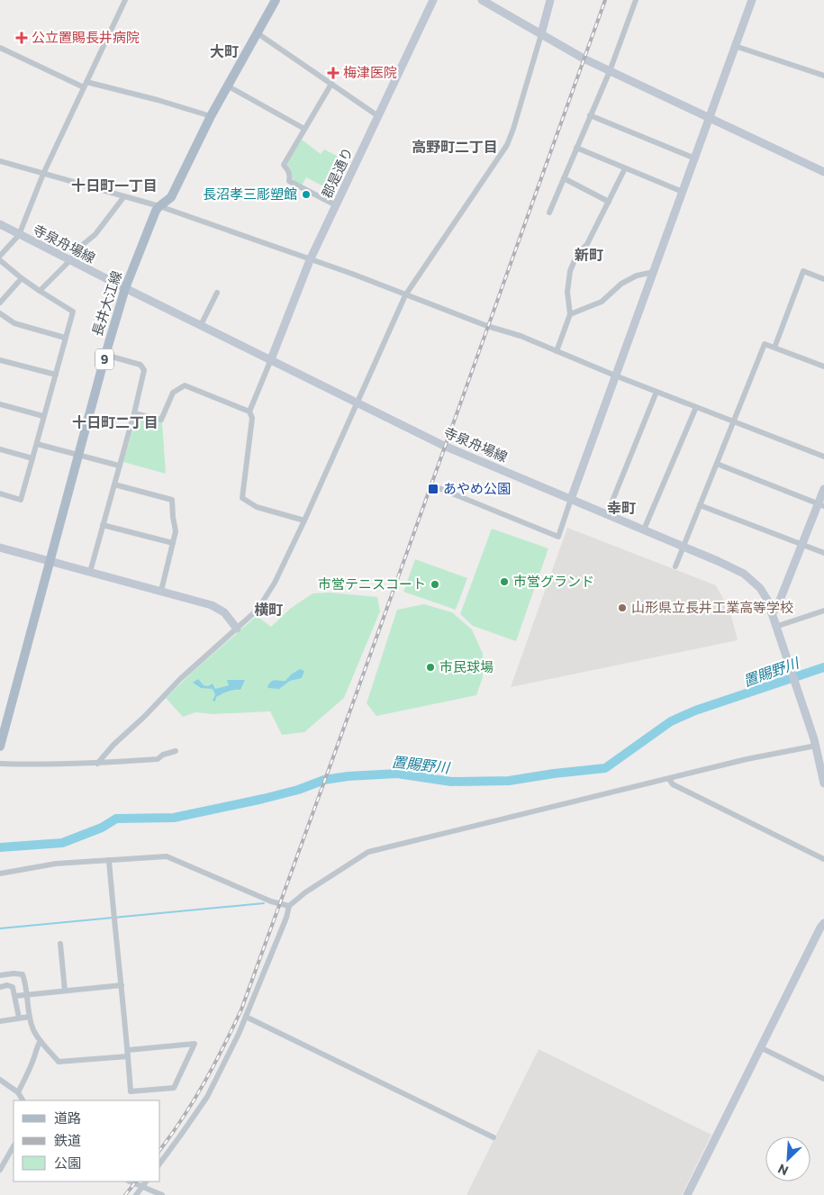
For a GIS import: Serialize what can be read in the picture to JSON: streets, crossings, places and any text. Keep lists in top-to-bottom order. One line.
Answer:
{"streets":{"main road":["長井大江線","9"],"street":["郡是通り","寺泉舟場線"]},"crossings":[["郡是通り","寺泉舟場線"],["寺泉舟場線","長井大江線"]],"districts":["大町","高野町二丁目","十日町一丁目","新町","十日町二丁目","幸町","横町"],"water":["置賜野川"],"places":{"health":["公立置賜長井病院","梅津医院"],"other":["長沼孝三彫塑館","市営グランド","市営テニスコート","山形県立長井工業高等学校","市民球場"],"transit":["あやめ公園"]},"legend":["道路","鉄道","公園"],"north":"bottom left"}
